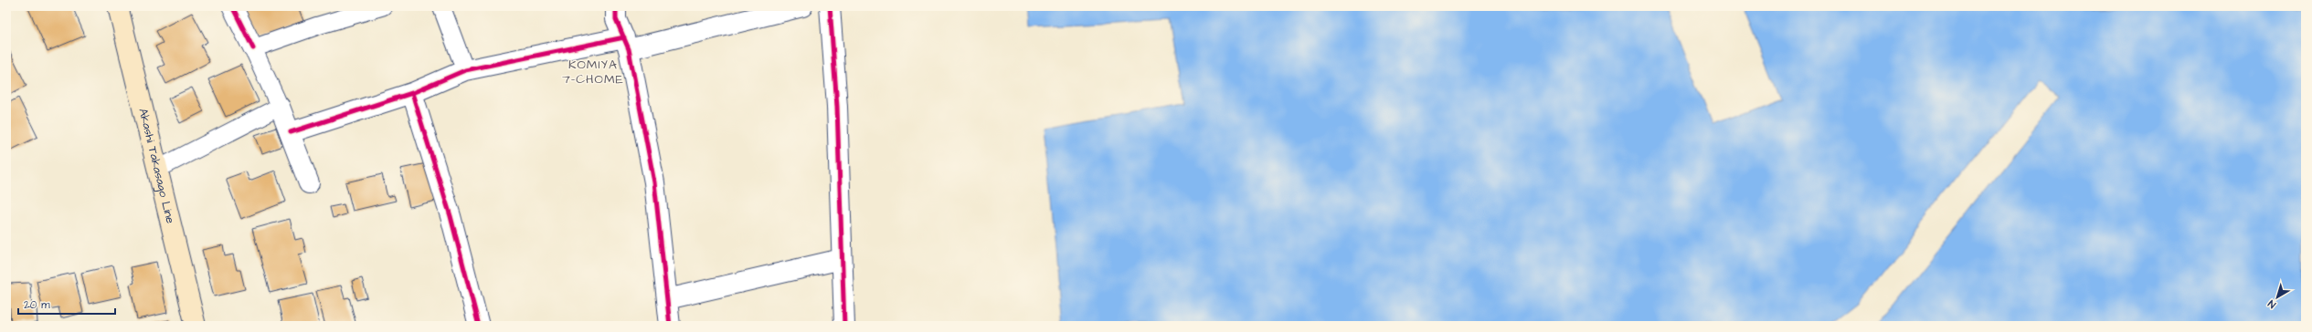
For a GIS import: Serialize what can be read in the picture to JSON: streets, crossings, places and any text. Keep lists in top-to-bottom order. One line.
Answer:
{"streets":{"main road":["Akashi Takasago Line"]},"districts":["KOMIYA 7-CHOME"],"scale_bar":"20 m","north":"bottom left"}
